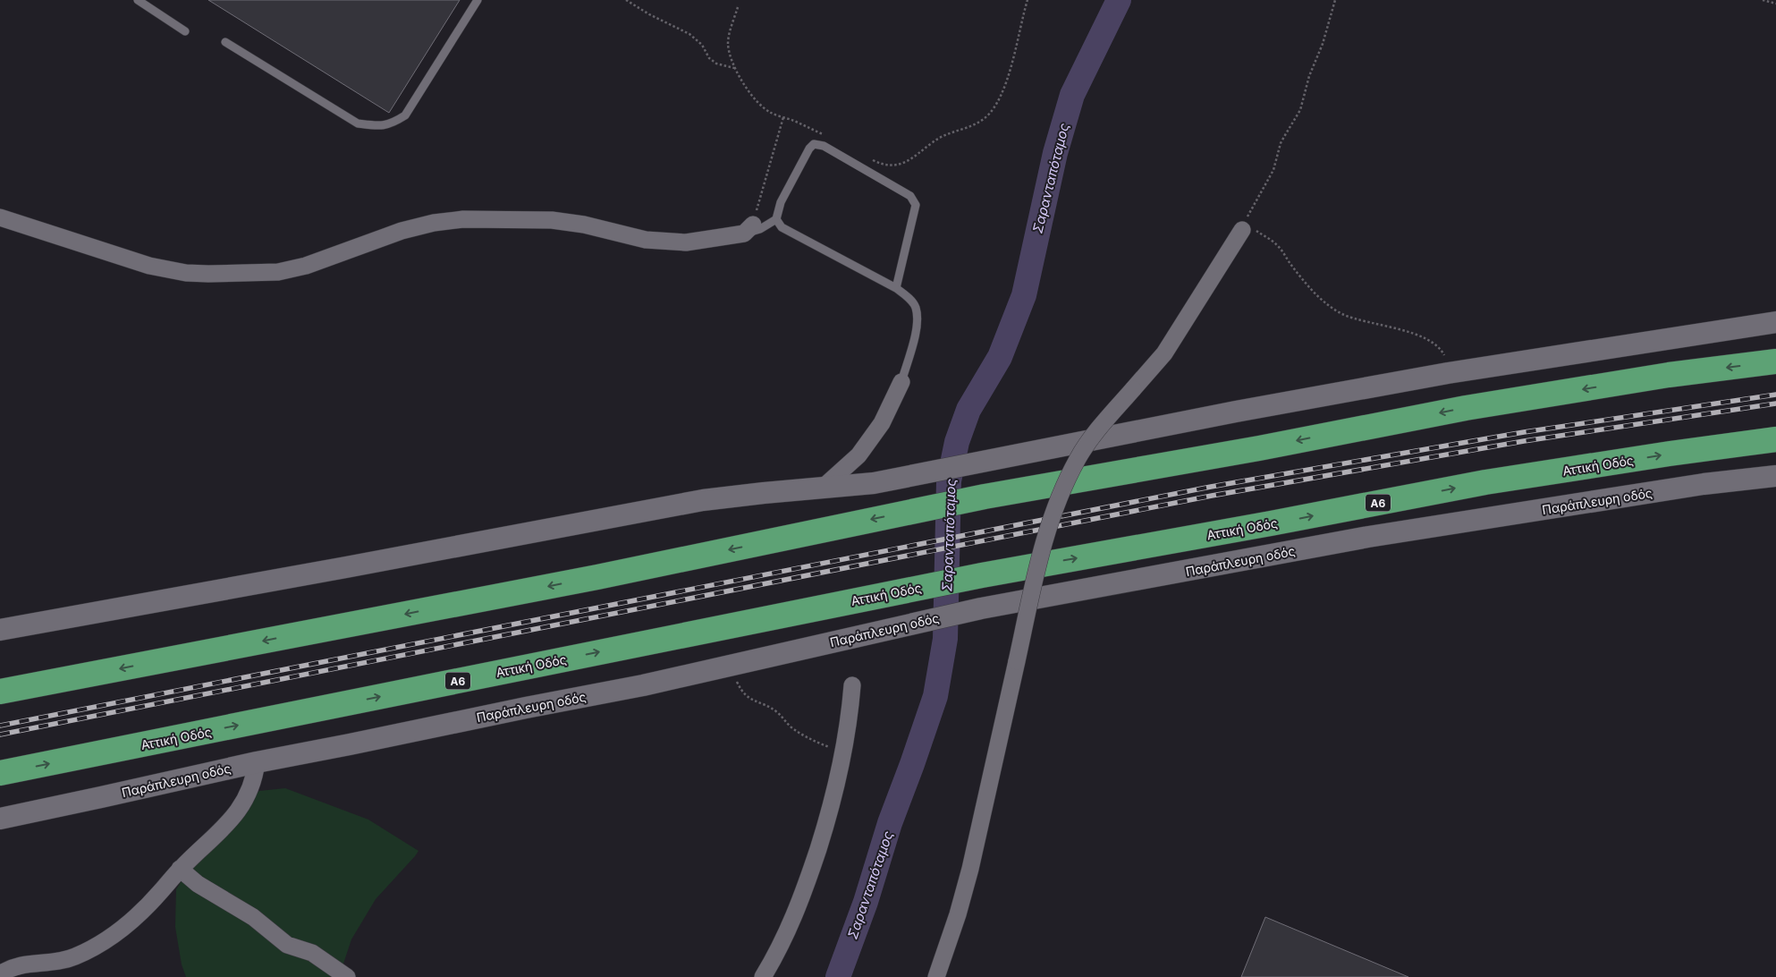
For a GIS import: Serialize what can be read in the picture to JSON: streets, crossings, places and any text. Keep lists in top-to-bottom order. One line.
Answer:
{"streets":{"highway":["Αττική Οδός","Α6"],"street":["Παράπλευρη οδός"]},"water":["Σαρανταπόταμος"]}
